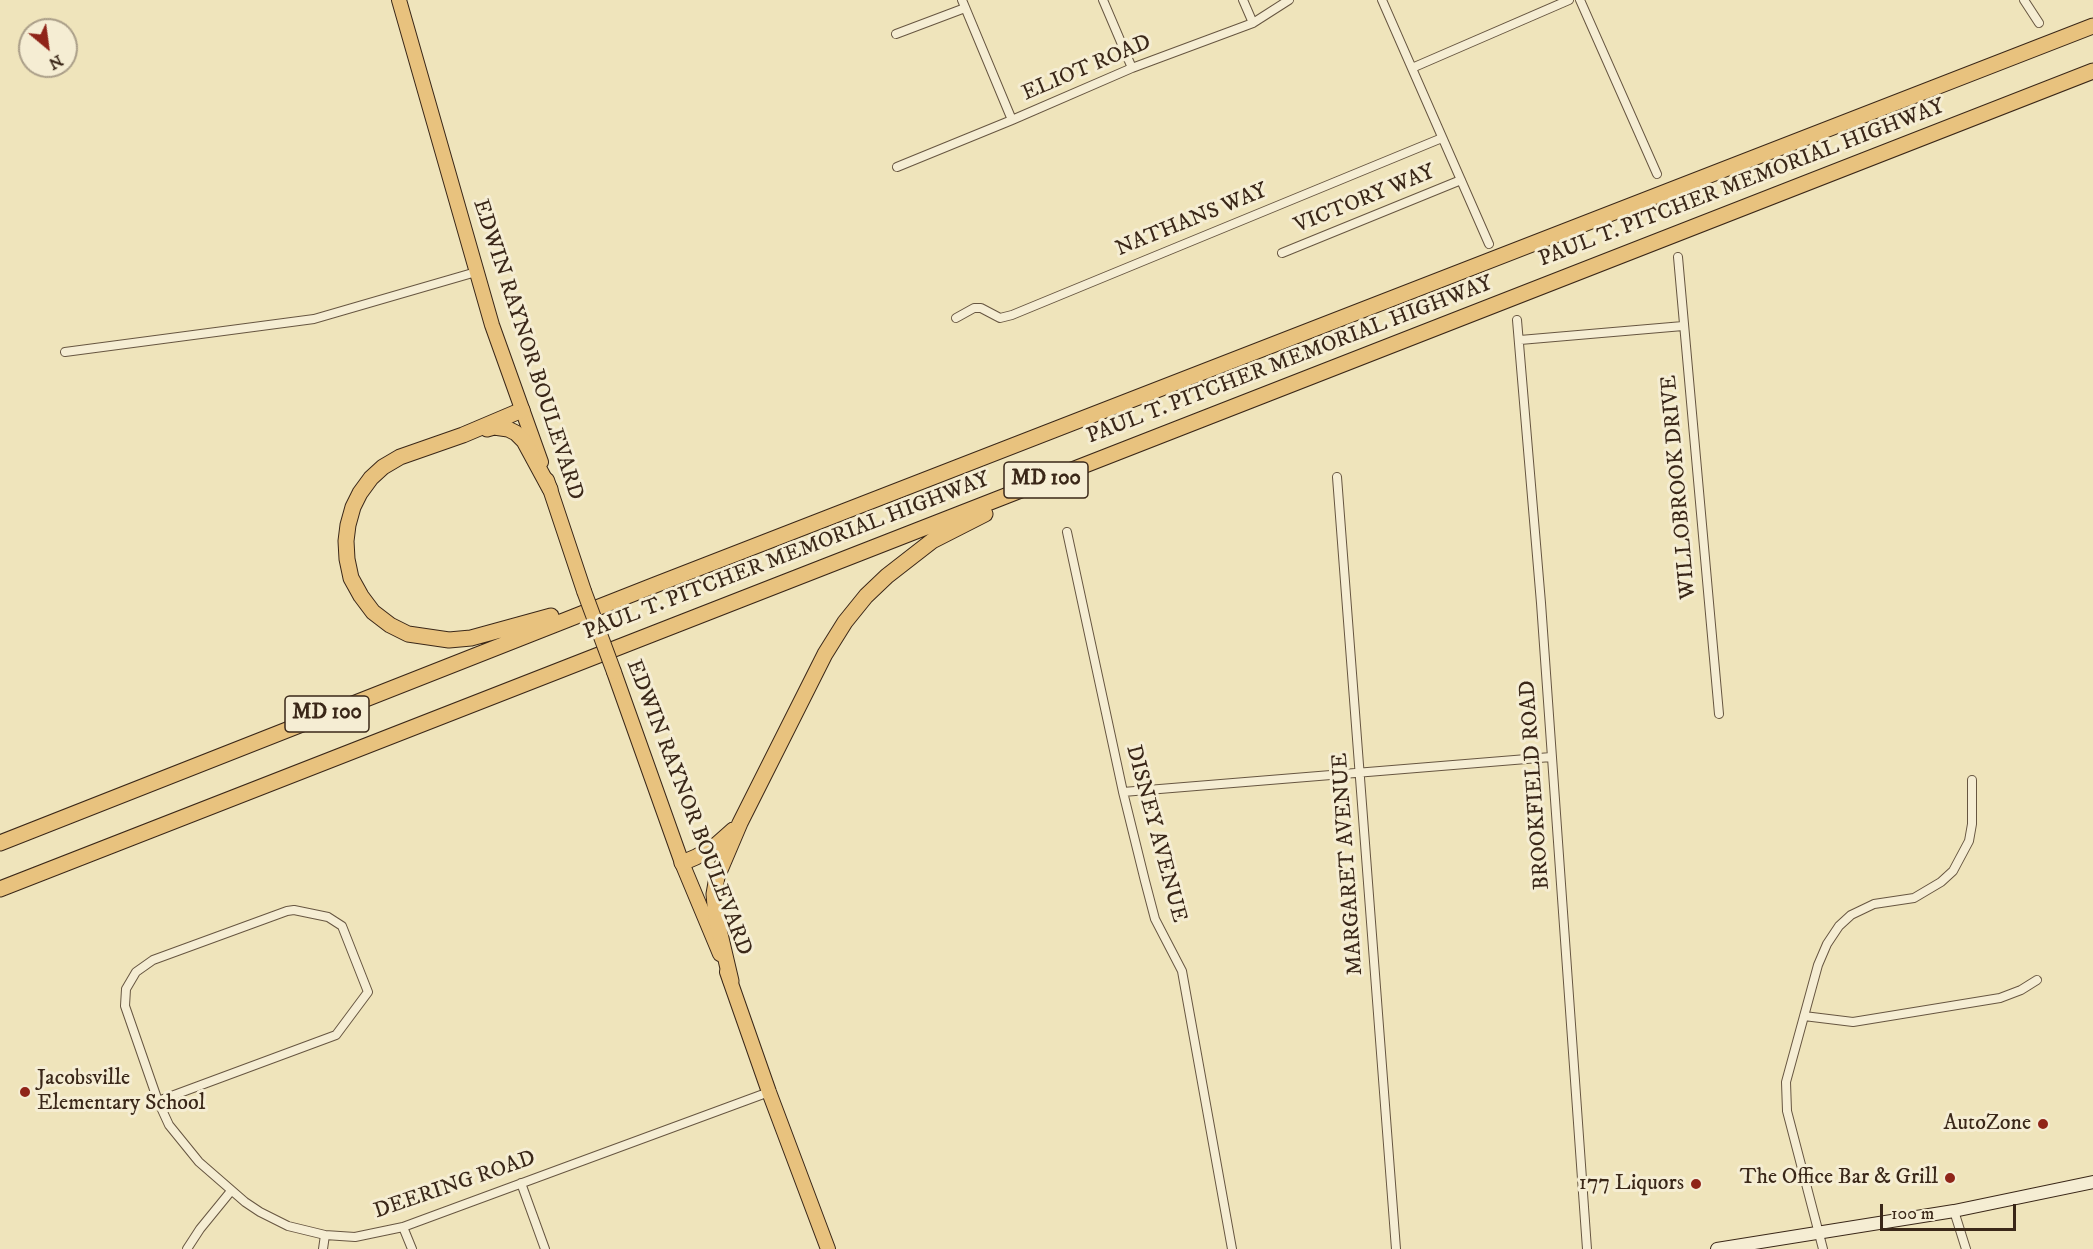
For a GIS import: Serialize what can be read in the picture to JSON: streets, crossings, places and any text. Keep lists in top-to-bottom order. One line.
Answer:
{"streets":{"highway":["PAUL T. PITCHER MEMORIAL HIGHWAY","MD 100"],"main road":["EDWIN RAYNOR BOULEVARD"],"street":["ELIOT ROAD","VICTORY WAY","NATHANS WAY","WILLOBROOK DRIVE","BROOKFIELD ROAD","DISNEY AVENUE","MARGARET AVENUE","DEERING ROAD"]},"crossings":[["EDWIN RAYNOR BOULEVARD","DEERING ROAD"]],"places":["Jacobsville Elementary School","AutoZone","The Office Bar & Grill","177 Liquors"],"scale_bar":"100 m","north":"bottom right"}
